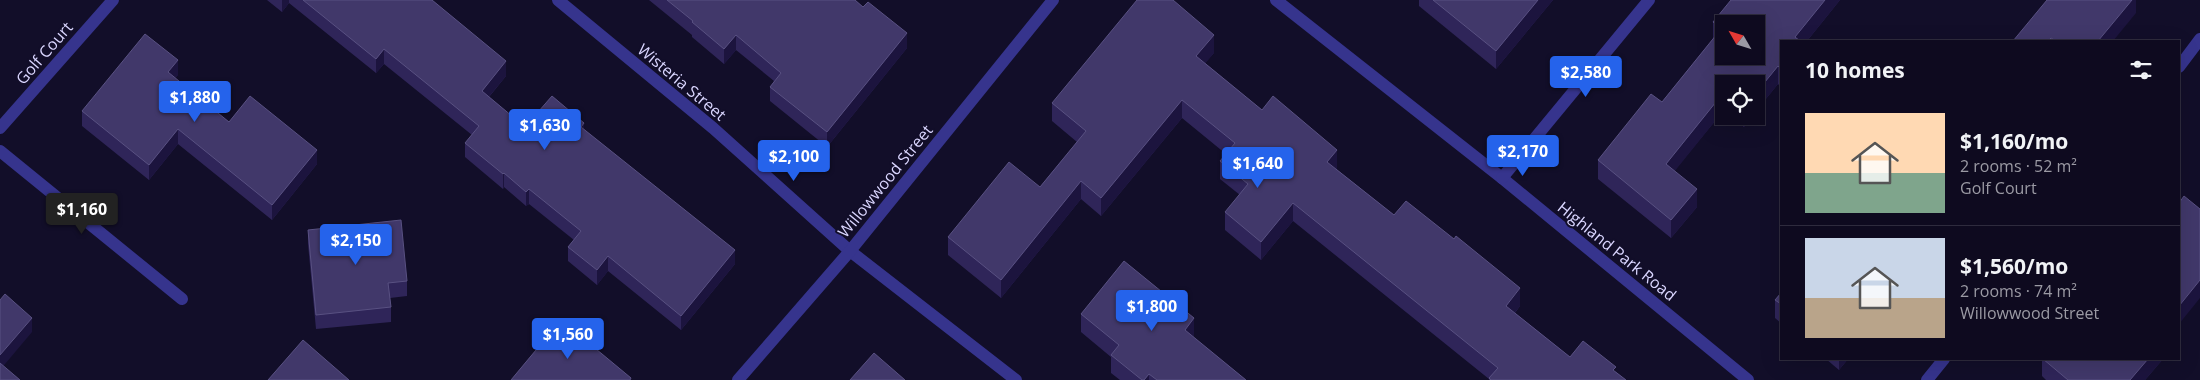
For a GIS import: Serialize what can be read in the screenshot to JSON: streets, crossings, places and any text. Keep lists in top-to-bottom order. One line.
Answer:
{"streets":{"street":["Golf Court","Wisteria Street","Willowwood Street","Highland Park Road"]},"crossings":[["Wisteria Street","Willowwood Street"]],"north":"top left","page":{"heading":"10 homes","price":["$2,580","$1,880","$1,630","$2,170","$2,100","$1,640","$1,160","$2,150","$1,800","$1,560"],"list":[{"name":"$1,160/mo","note":"2 rooms · 52 m² · Golf Court"},{"name":"$1,560/mo","note":"2 rooms · 74 m² · Willowwood Street"}]}}
